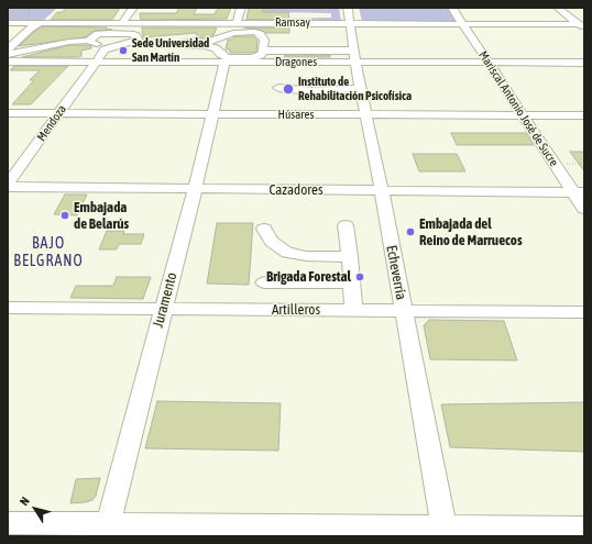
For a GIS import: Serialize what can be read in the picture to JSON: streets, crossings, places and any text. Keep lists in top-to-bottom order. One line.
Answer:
{"streets":{"street":["Ramsay","Dragones","Mariscal Antonio José de Sucre","Húsares","Mendoza","Cazadores","Echeverría","Juramento","Artilleros"]},"crossings":[["Ramsay","Mariscal Antonio José de Sucre"],["Ramsay","Echeverría"],["Dragones","Mariscal Antonio José de Sucre"],["Dragones","Mendoza"],["Dragones","Echeverría"],["Dragones","Juramento"],["Mariscal Antonio José de Sucre","Húsares"],["Mariscal Antonio José de Sucre","Cazadores"],["Húsares","Mendoza"],["Húsares","Echeverría"],["Húsares","Juramento"],["Mendoza","Cazadores"],["Cazadores","Echeverría"],["Cazadores","Juramento"],["Echeverría","Artilleros"],["Juramento","Artilleros"]],"districts":["BAJO BELGRANO"],"places":["Sede Universidad San Martín","Instituto de Rehabilitación Psicofísica","Embajada de Belarús","Embajada del Reino de Marruecos","Brigada Forestal"],"north":"top left"}
